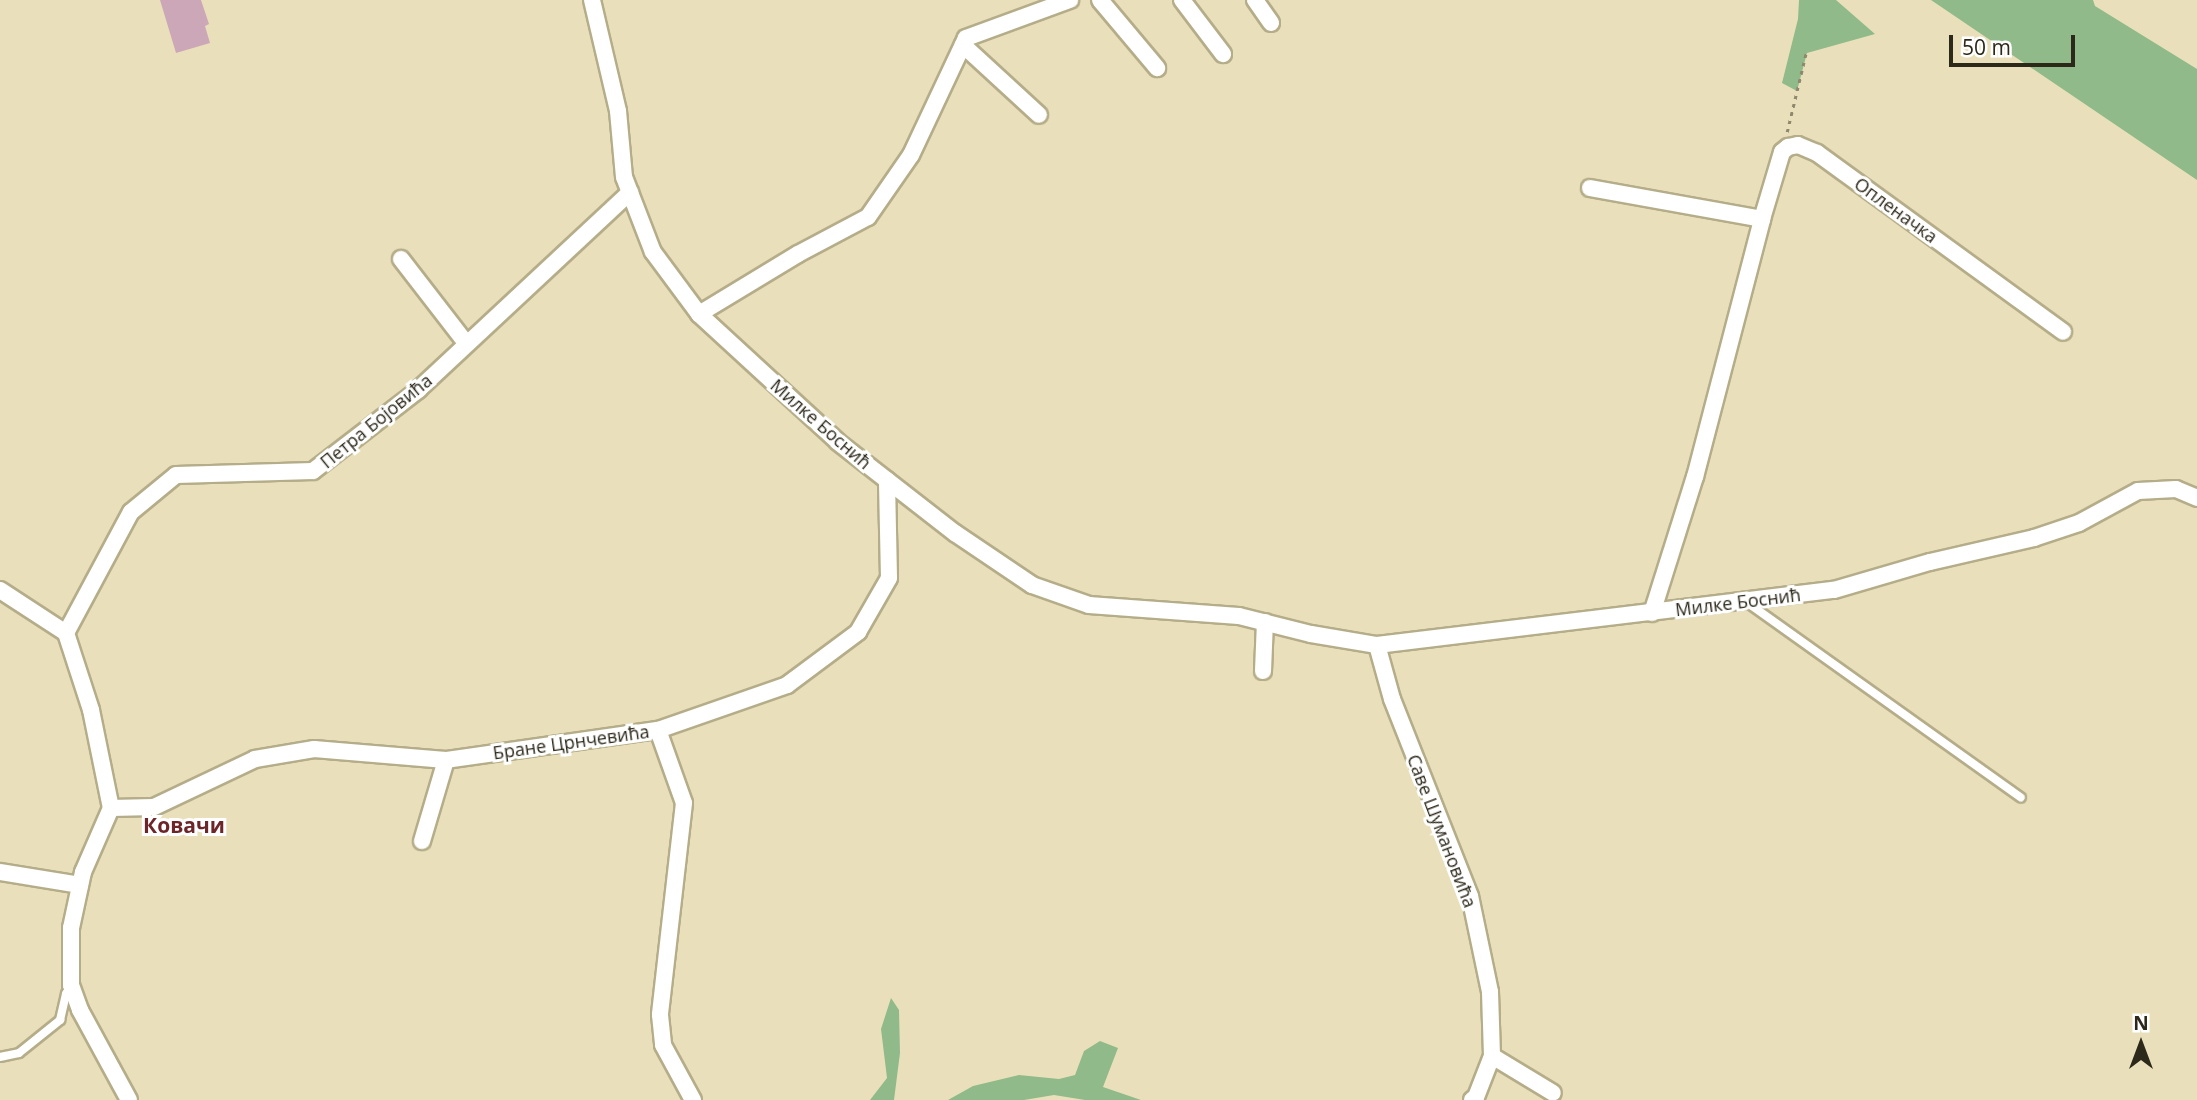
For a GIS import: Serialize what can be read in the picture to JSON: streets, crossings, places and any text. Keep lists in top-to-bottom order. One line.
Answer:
{"streets":{"street":["Опленачка","Петра Бојовића","Милке Боснић","Бране Црнчевића","Саве Шумановића"]},"crossings":[["Петра Бојовића","Милке Боснић"],["Милке Боснић","Бране Црнчевића"],["Милке Боснић","Саве Шумановића"]],"districts":["Ковачи"],"scale_bar":"50 m","north":"top"}
